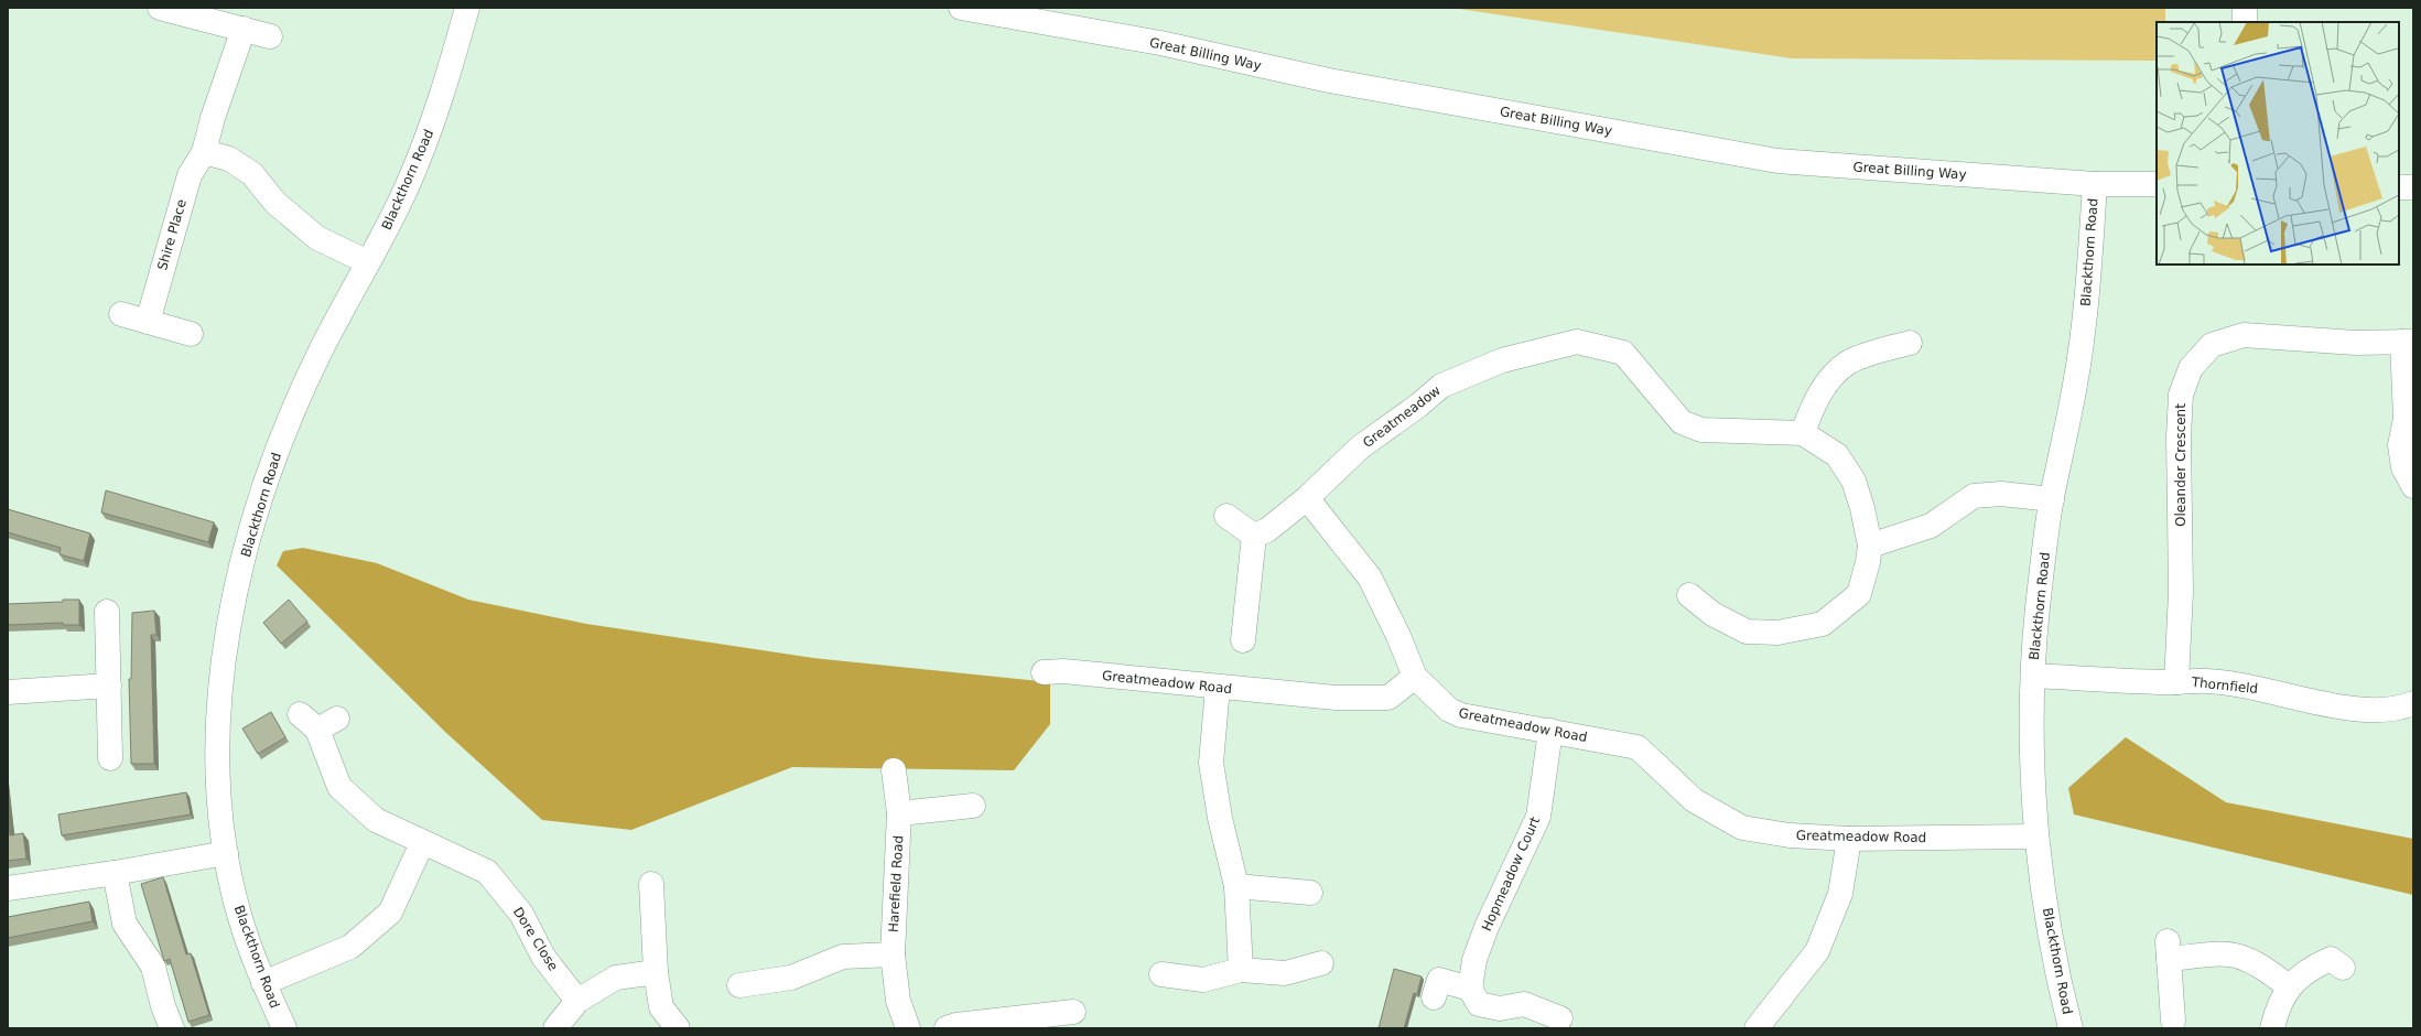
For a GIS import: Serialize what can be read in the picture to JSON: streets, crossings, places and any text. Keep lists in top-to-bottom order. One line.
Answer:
{"streets":{"street":["Great Billing Way","Blackthorn Road","Shire Place","Greatmeadow","Oleander Crescent","Greatmeadow Road","Thornfield","Hopmeadow Court","Harefield Road","Dore Close"]},"crossings":[["Great Billing Way","Blackthorn Road"],["Blackthorn Road","Greatmeadow Road"],["Blackthorn Road","Thornfield"],["Greatmeadow","Greatmeadow Road"],["Oleander Crescent","Thornfield"],["Greatmeadow Road","Hopmeadow Court"]]}
